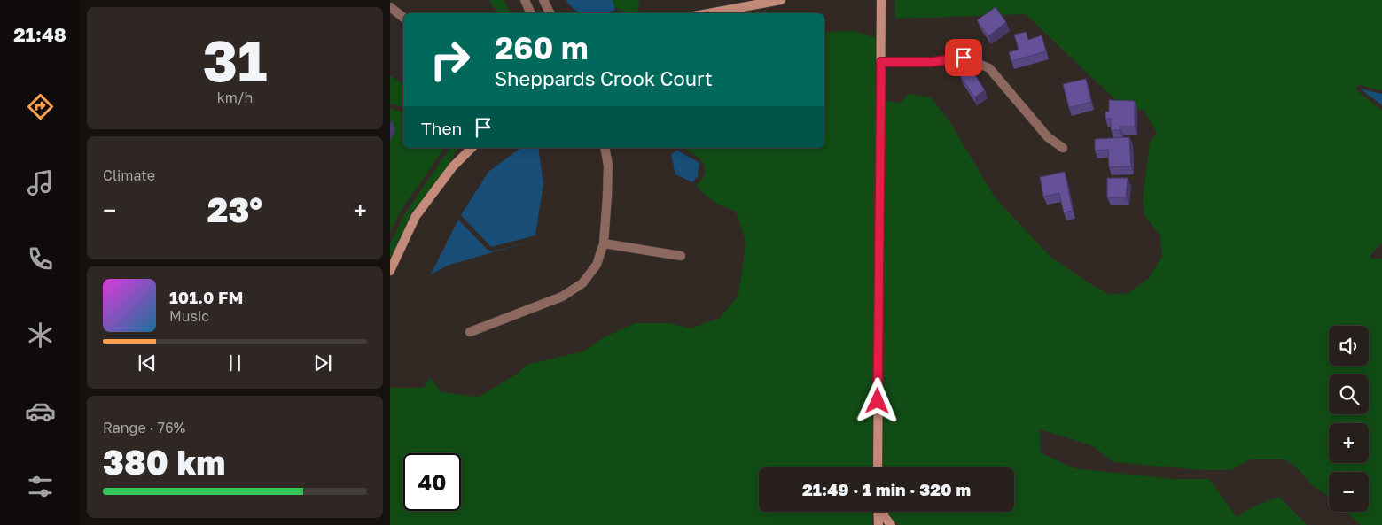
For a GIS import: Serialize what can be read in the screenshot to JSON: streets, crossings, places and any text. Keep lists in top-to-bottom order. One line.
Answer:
{"page":{"tabs":"21:48","tile":[["31","km/h"],"Climate",["Range · 76%","380 km"]],"turn":["260 m","Sheppards Crook Court"],"then":"Then","heat":["−","23°","+"],"song":["101.0 FM","Music"],"map_buttons":["+","−"],"limit":"40","trip":"21:49 · 1 min · 320 m"}}
